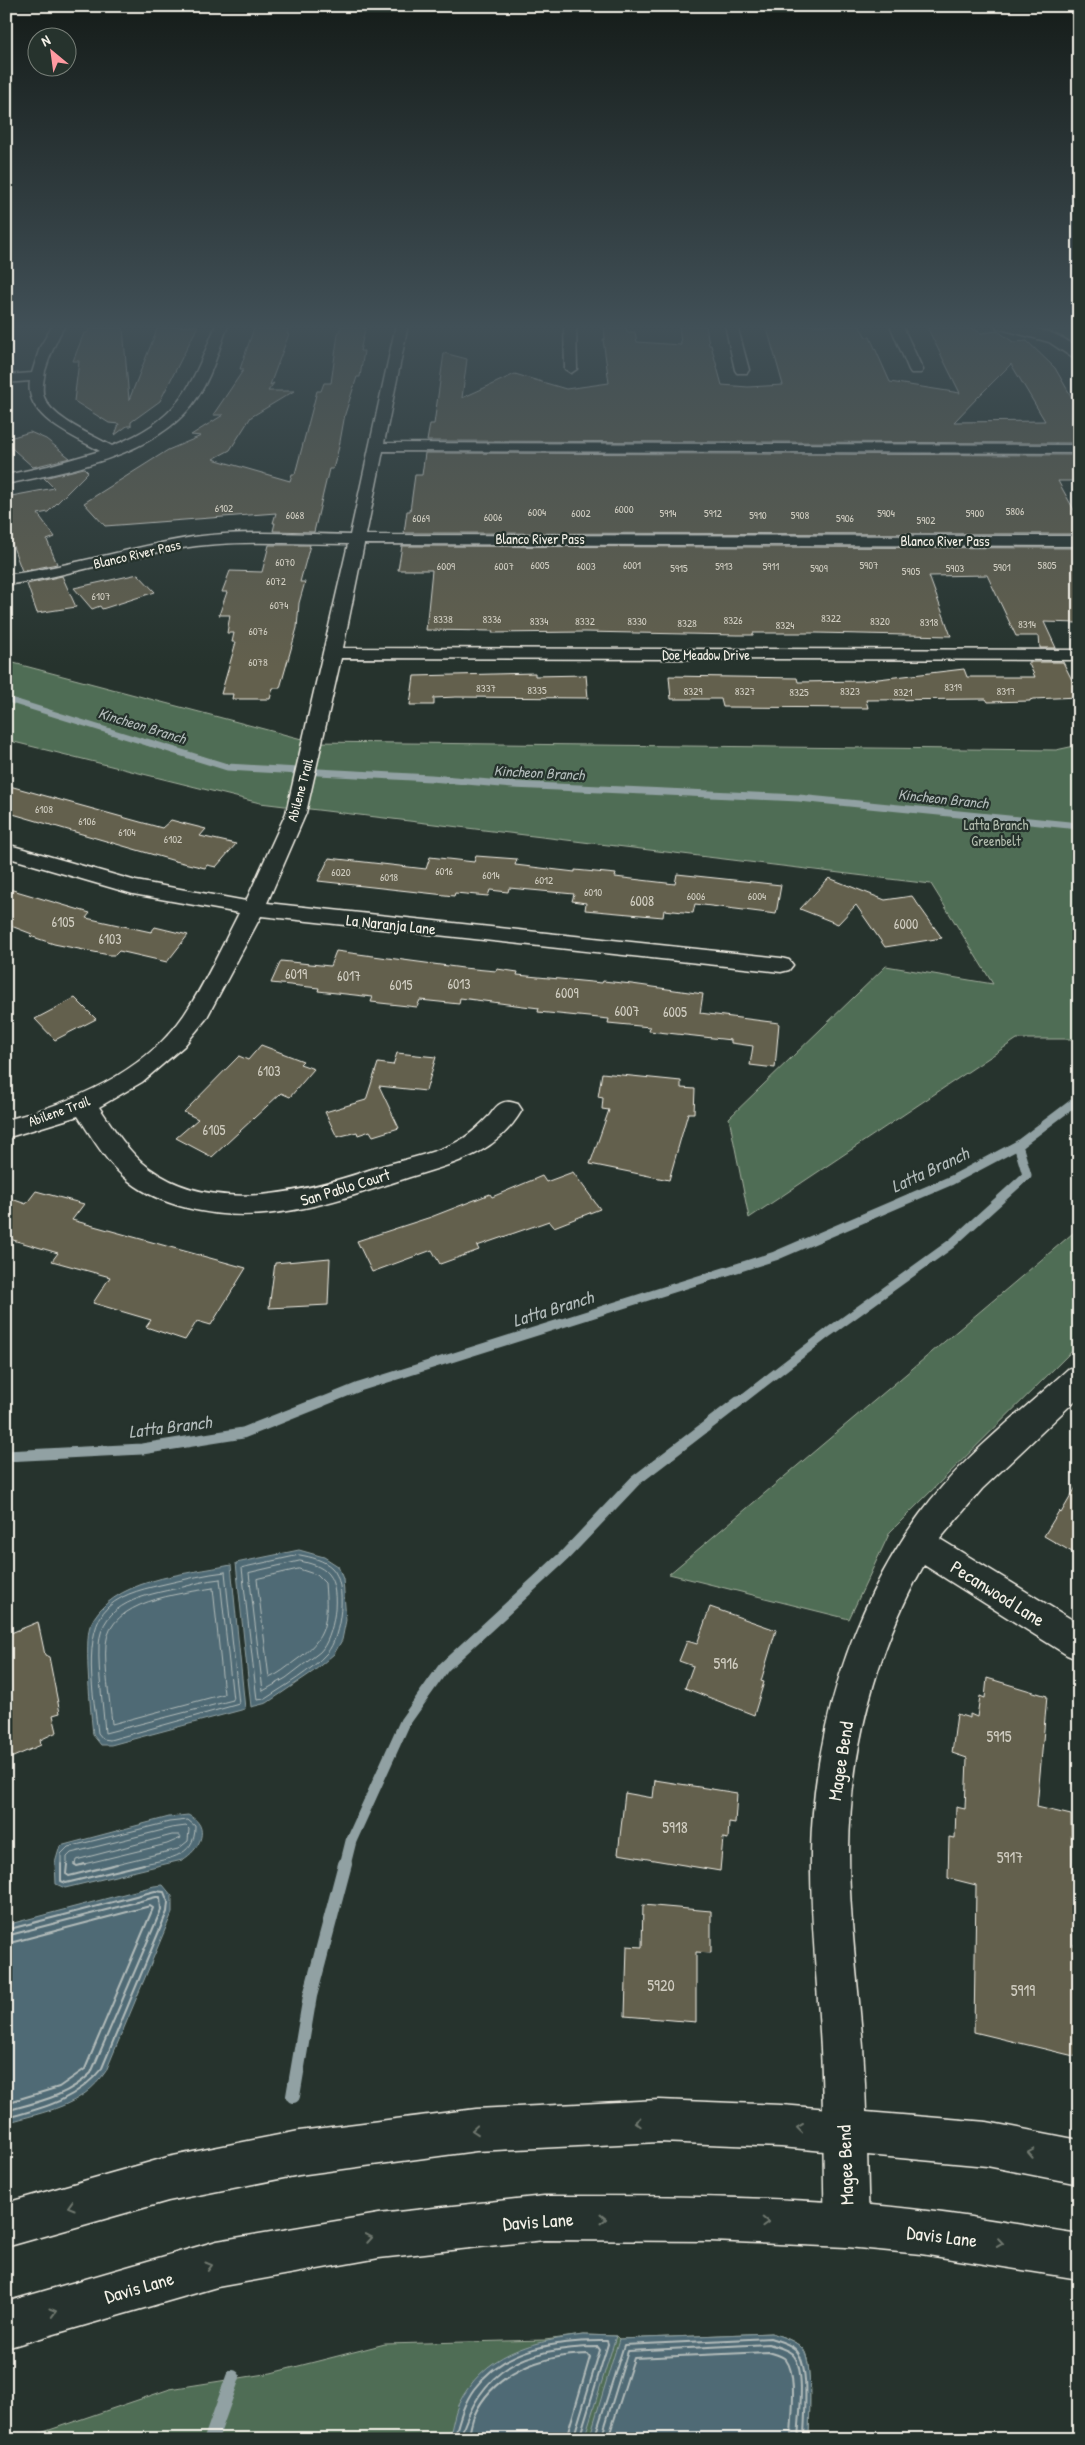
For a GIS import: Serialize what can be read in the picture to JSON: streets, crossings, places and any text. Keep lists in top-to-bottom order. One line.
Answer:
{"streets":{"street":["Blanco River Pass","Doe Meadow Drive","Abilene Trail","La Naranja Lane","San Pablo Court","Pecanwood Lane","Magee Bend","Davis Lane"]},"crossings":[["Blanco River Pass","Abilene Trail"],["Doe Meadow Drive","Abilene Trail"],["Abilene Trail","La Naranja Lane"],["Abilene Trail","San Pablo Court"],["Pecanwood Lane","Magee Bend"],["Magee Bend","Davis Lane"]],"water":["Kincheon Branch","Latta Branch"],"parks":["Latta Branch Greenbelt"],"house_numbers":["6102","6000","5806","6004","6002","5914","5912","5904","5900","6068","5910","5908","6006","6069","5906","5902","6070","6005","6001","5907","5805","6009","6007","6003","5913","5911","5901","5915","5909","5903","5905","6072","6107","6074","8322","8338","8336","8326","8334","8332","8330","8320","8318","8328","8314","8324","6076","6078","8319","8337","8335","8329","8327","8323","8317","8325","8321","6108","6106","6104","6102","6016","6020","6014","6018","6012","6010","6006","6004","6008","6105","6000","6103","6019","6017","6013","6015","6009","6007","6005","6103","6105","5916","5915","5918","5917","5920","5919"],"north":"top left"}
